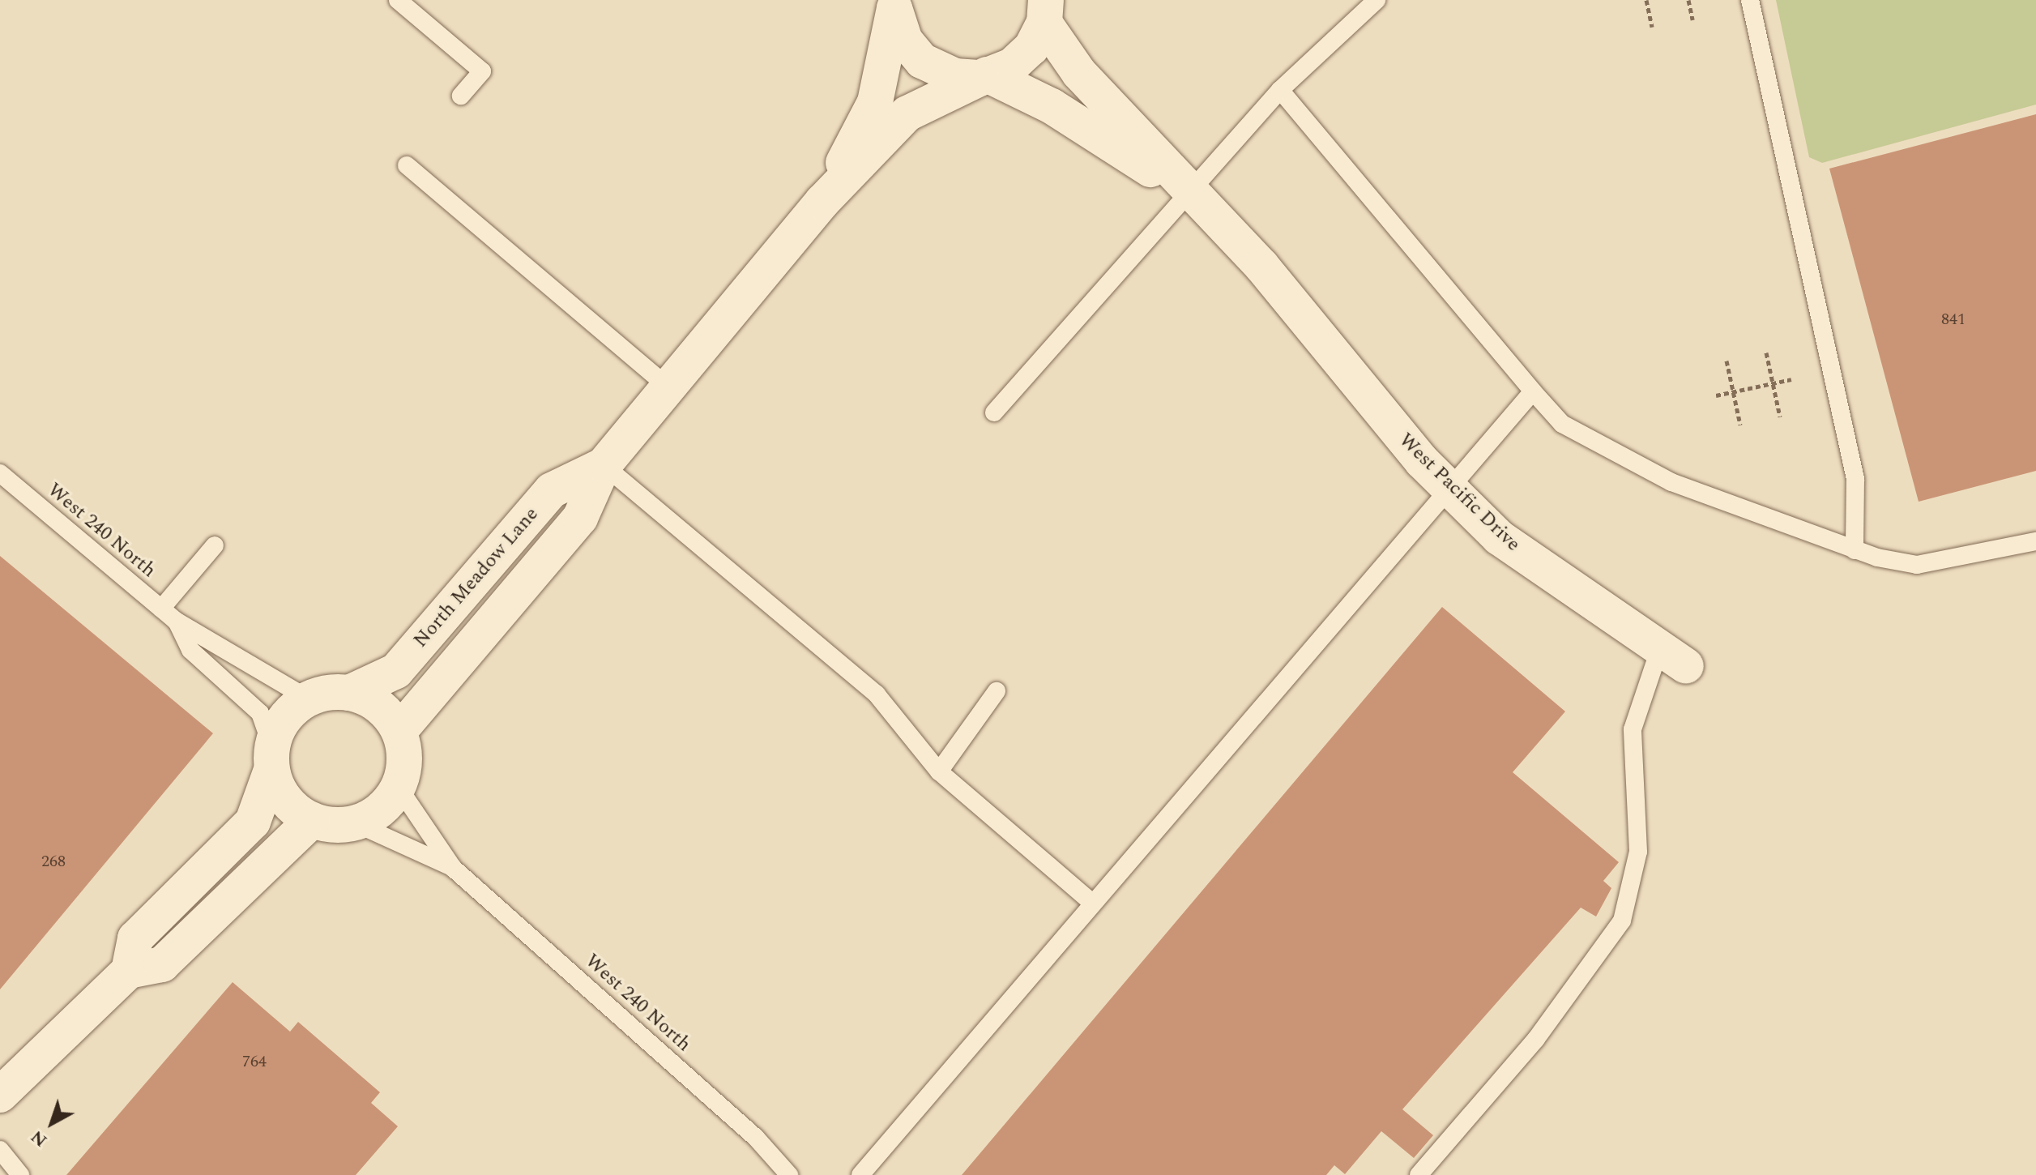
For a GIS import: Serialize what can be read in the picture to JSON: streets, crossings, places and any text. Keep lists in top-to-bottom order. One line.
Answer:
{"streets":{"street":["West Pacific Drive","North Meadow Lane"],"lane":["West 240 North"]},"crossings":[["West Pacific Drive","North Meadow Lane"],["West 240 North","North Meadow Lane"]],"house_numbers":["841","268","764"],"north":"bottom left"}
